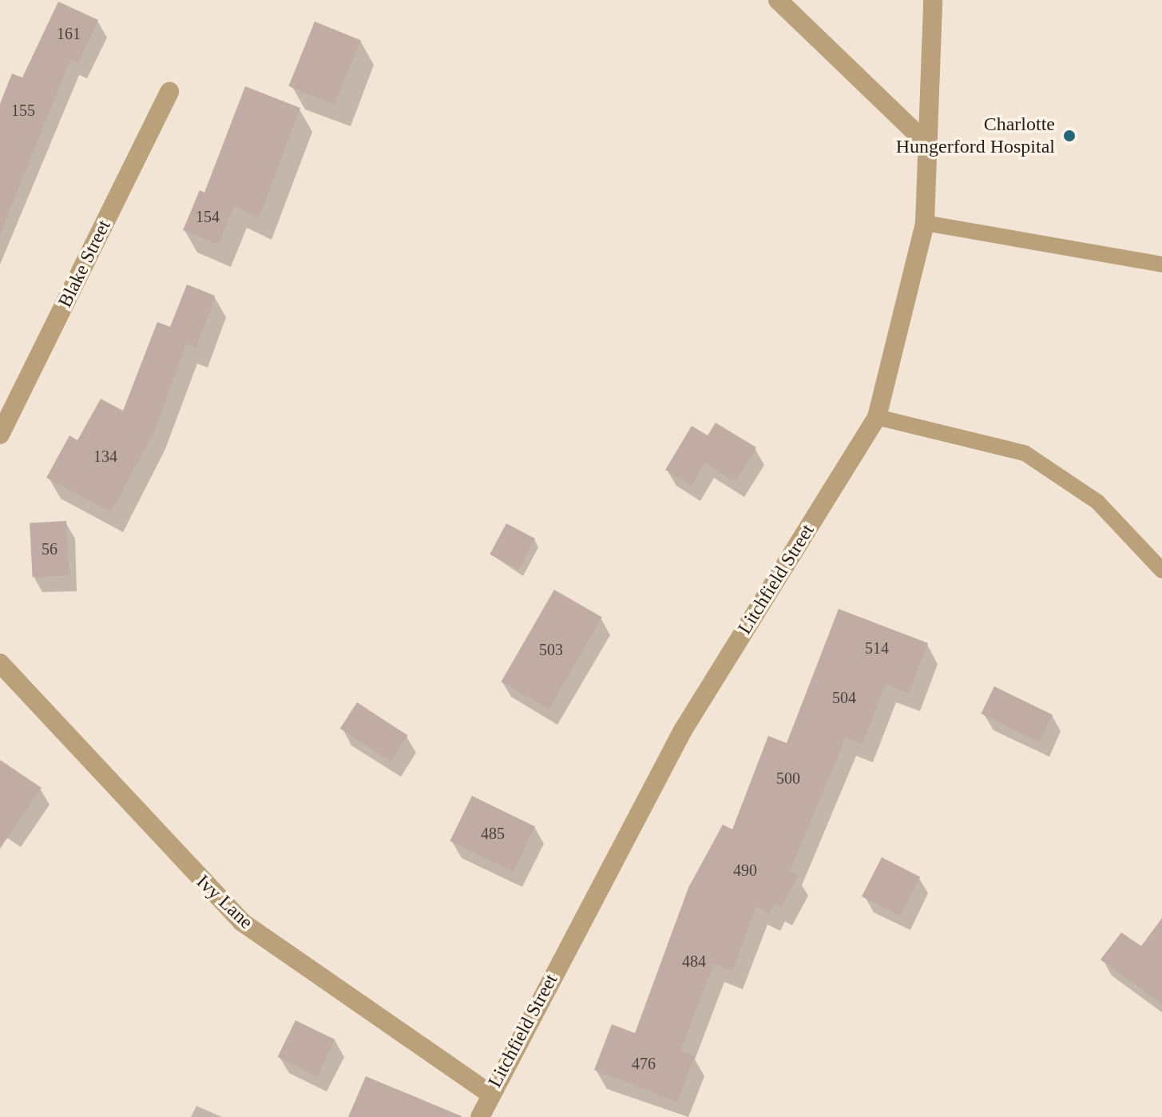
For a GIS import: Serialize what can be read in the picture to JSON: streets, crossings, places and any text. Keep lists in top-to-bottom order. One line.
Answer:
{"streets":{"street":["Blake Street","Litchfield Street","Ivy Lane"]},"crossings":[["Litchfield Street","Ivy Lane"]],"places":["Charlotte Hungerford Hospital"],"house_numbers":["161","155","154","134","56","514","503","504","500","485","490","484","476"]}
